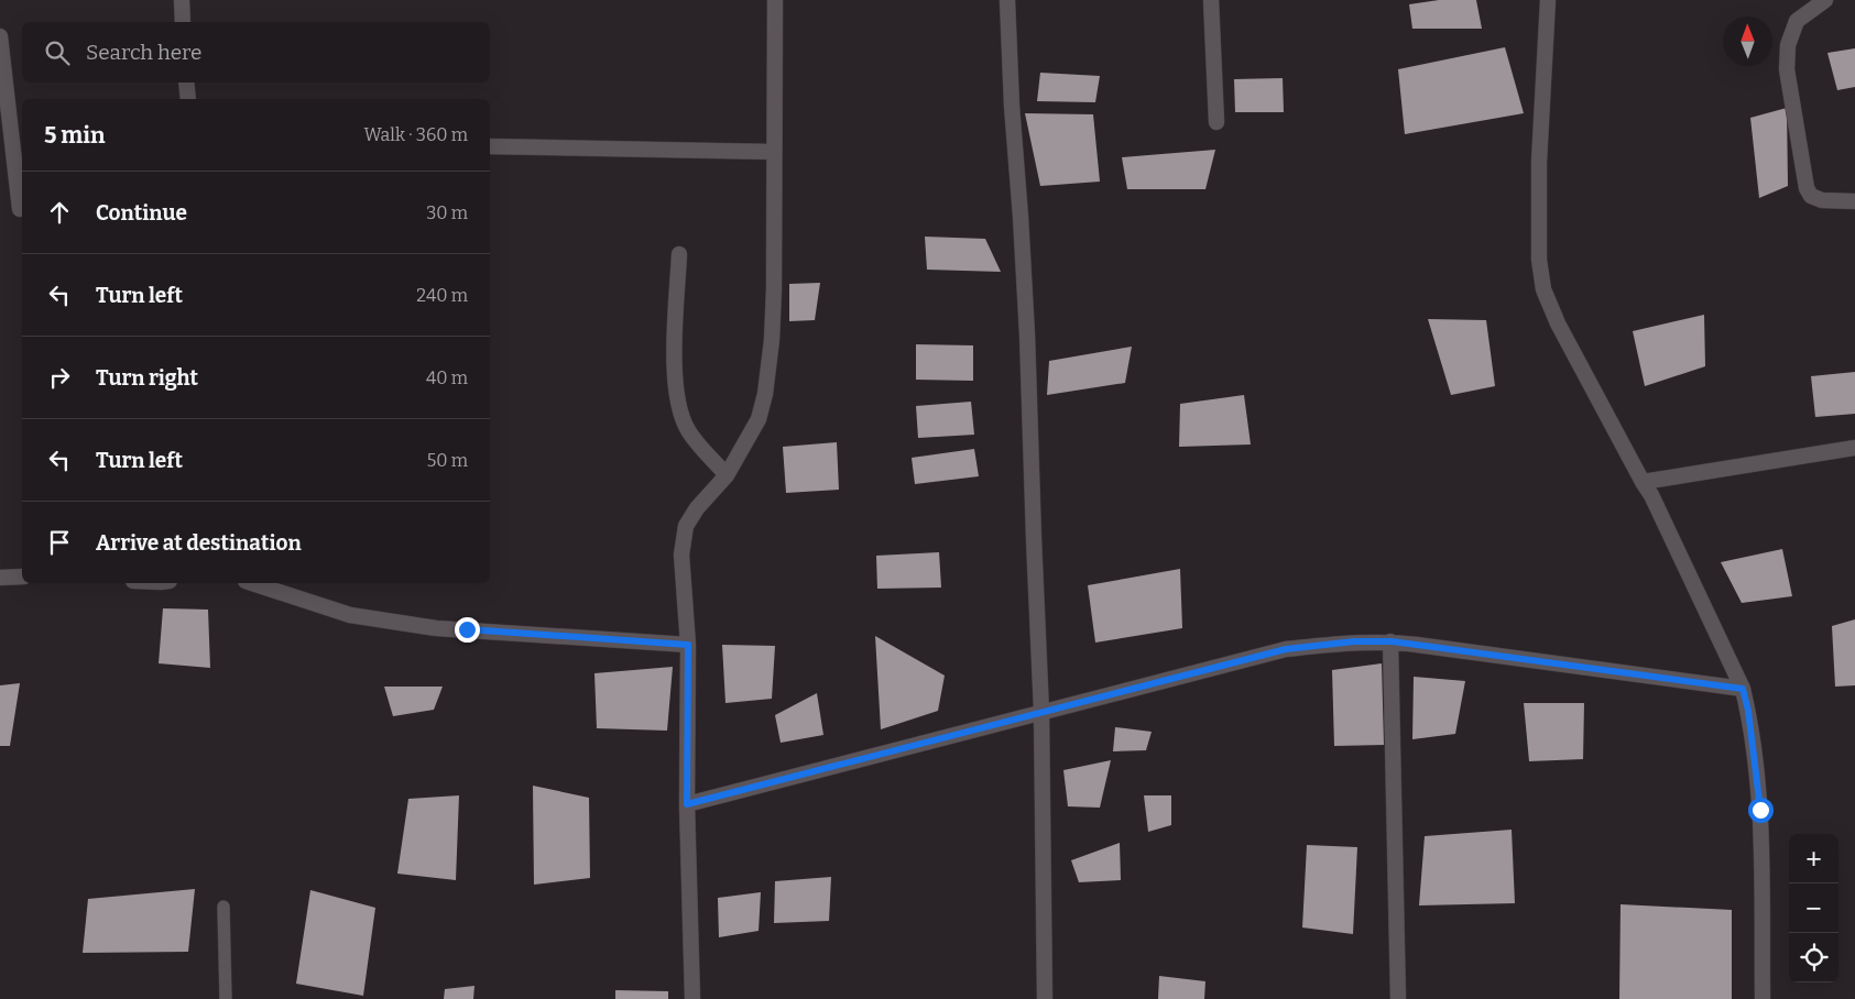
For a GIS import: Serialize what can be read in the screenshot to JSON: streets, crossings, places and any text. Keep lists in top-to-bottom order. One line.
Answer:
{"north":"top","page":{"search":"Search here","heading":["5 min","Walk · 360 m"],"list":[["Continue","30 m"],["Turn left","240 m"],["Turn right","40 m"],["Turn left","50 m"],"Arrive at destination"],"map_buttons":["+","−"]}}
